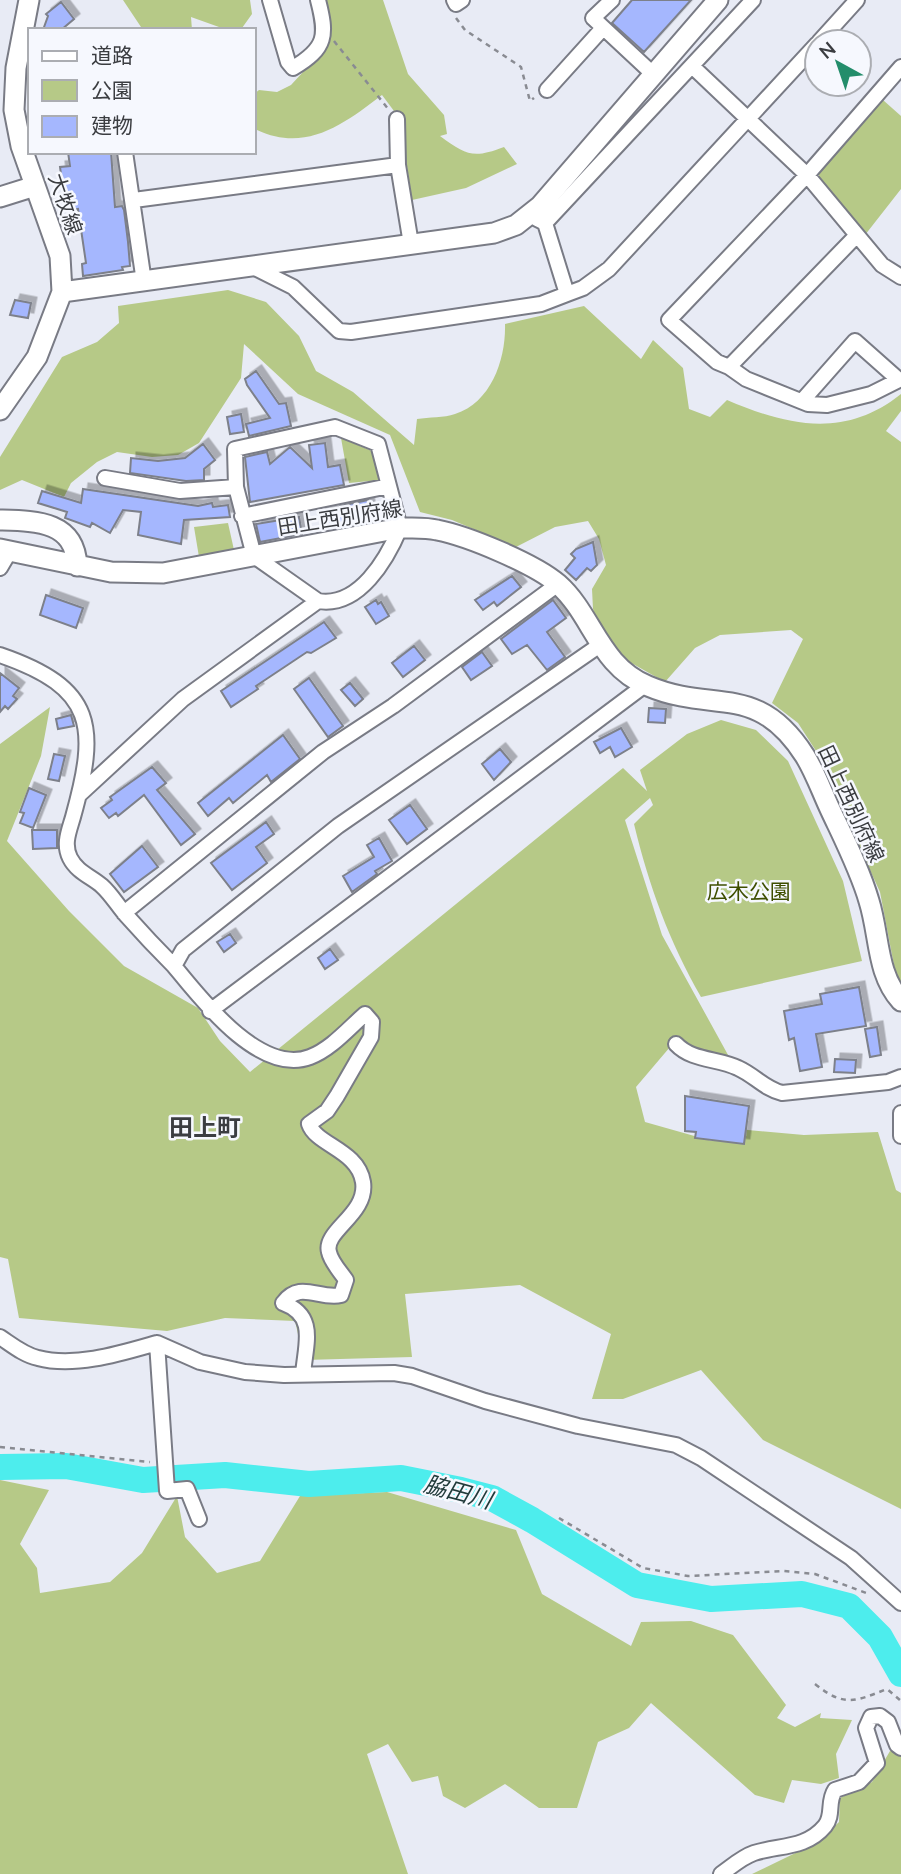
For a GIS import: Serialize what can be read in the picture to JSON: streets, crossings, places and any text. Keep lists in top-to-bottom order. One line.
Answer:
{"streets":{"street":["大牧線","田上西別府線"]},"districts":["田上町"],"water":["脇田川"],"parks":["広木公園"],"legend":["道路","公園","建物"],"north":"top left"}
